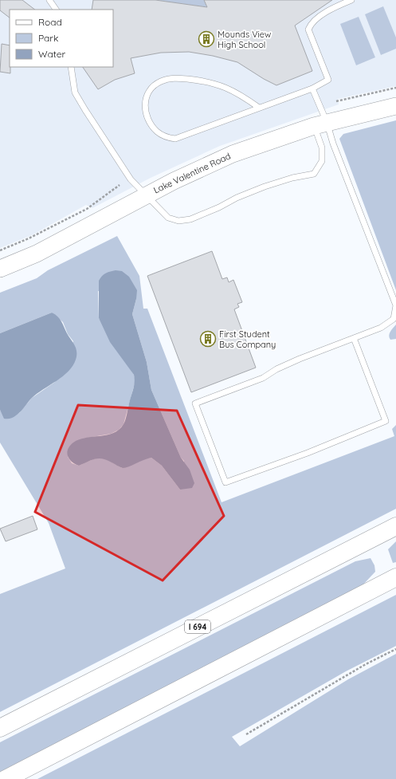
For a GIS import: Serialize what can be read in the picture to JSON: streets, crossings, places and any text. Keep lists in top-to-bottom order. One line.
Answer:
{"streets":{"highway":["I 694"],"street":["Lake Valentine Road"]},"places":{"building":["Mounds View High School","First Student Bus Company"]},"legend":["Road","Park","Water"]}
